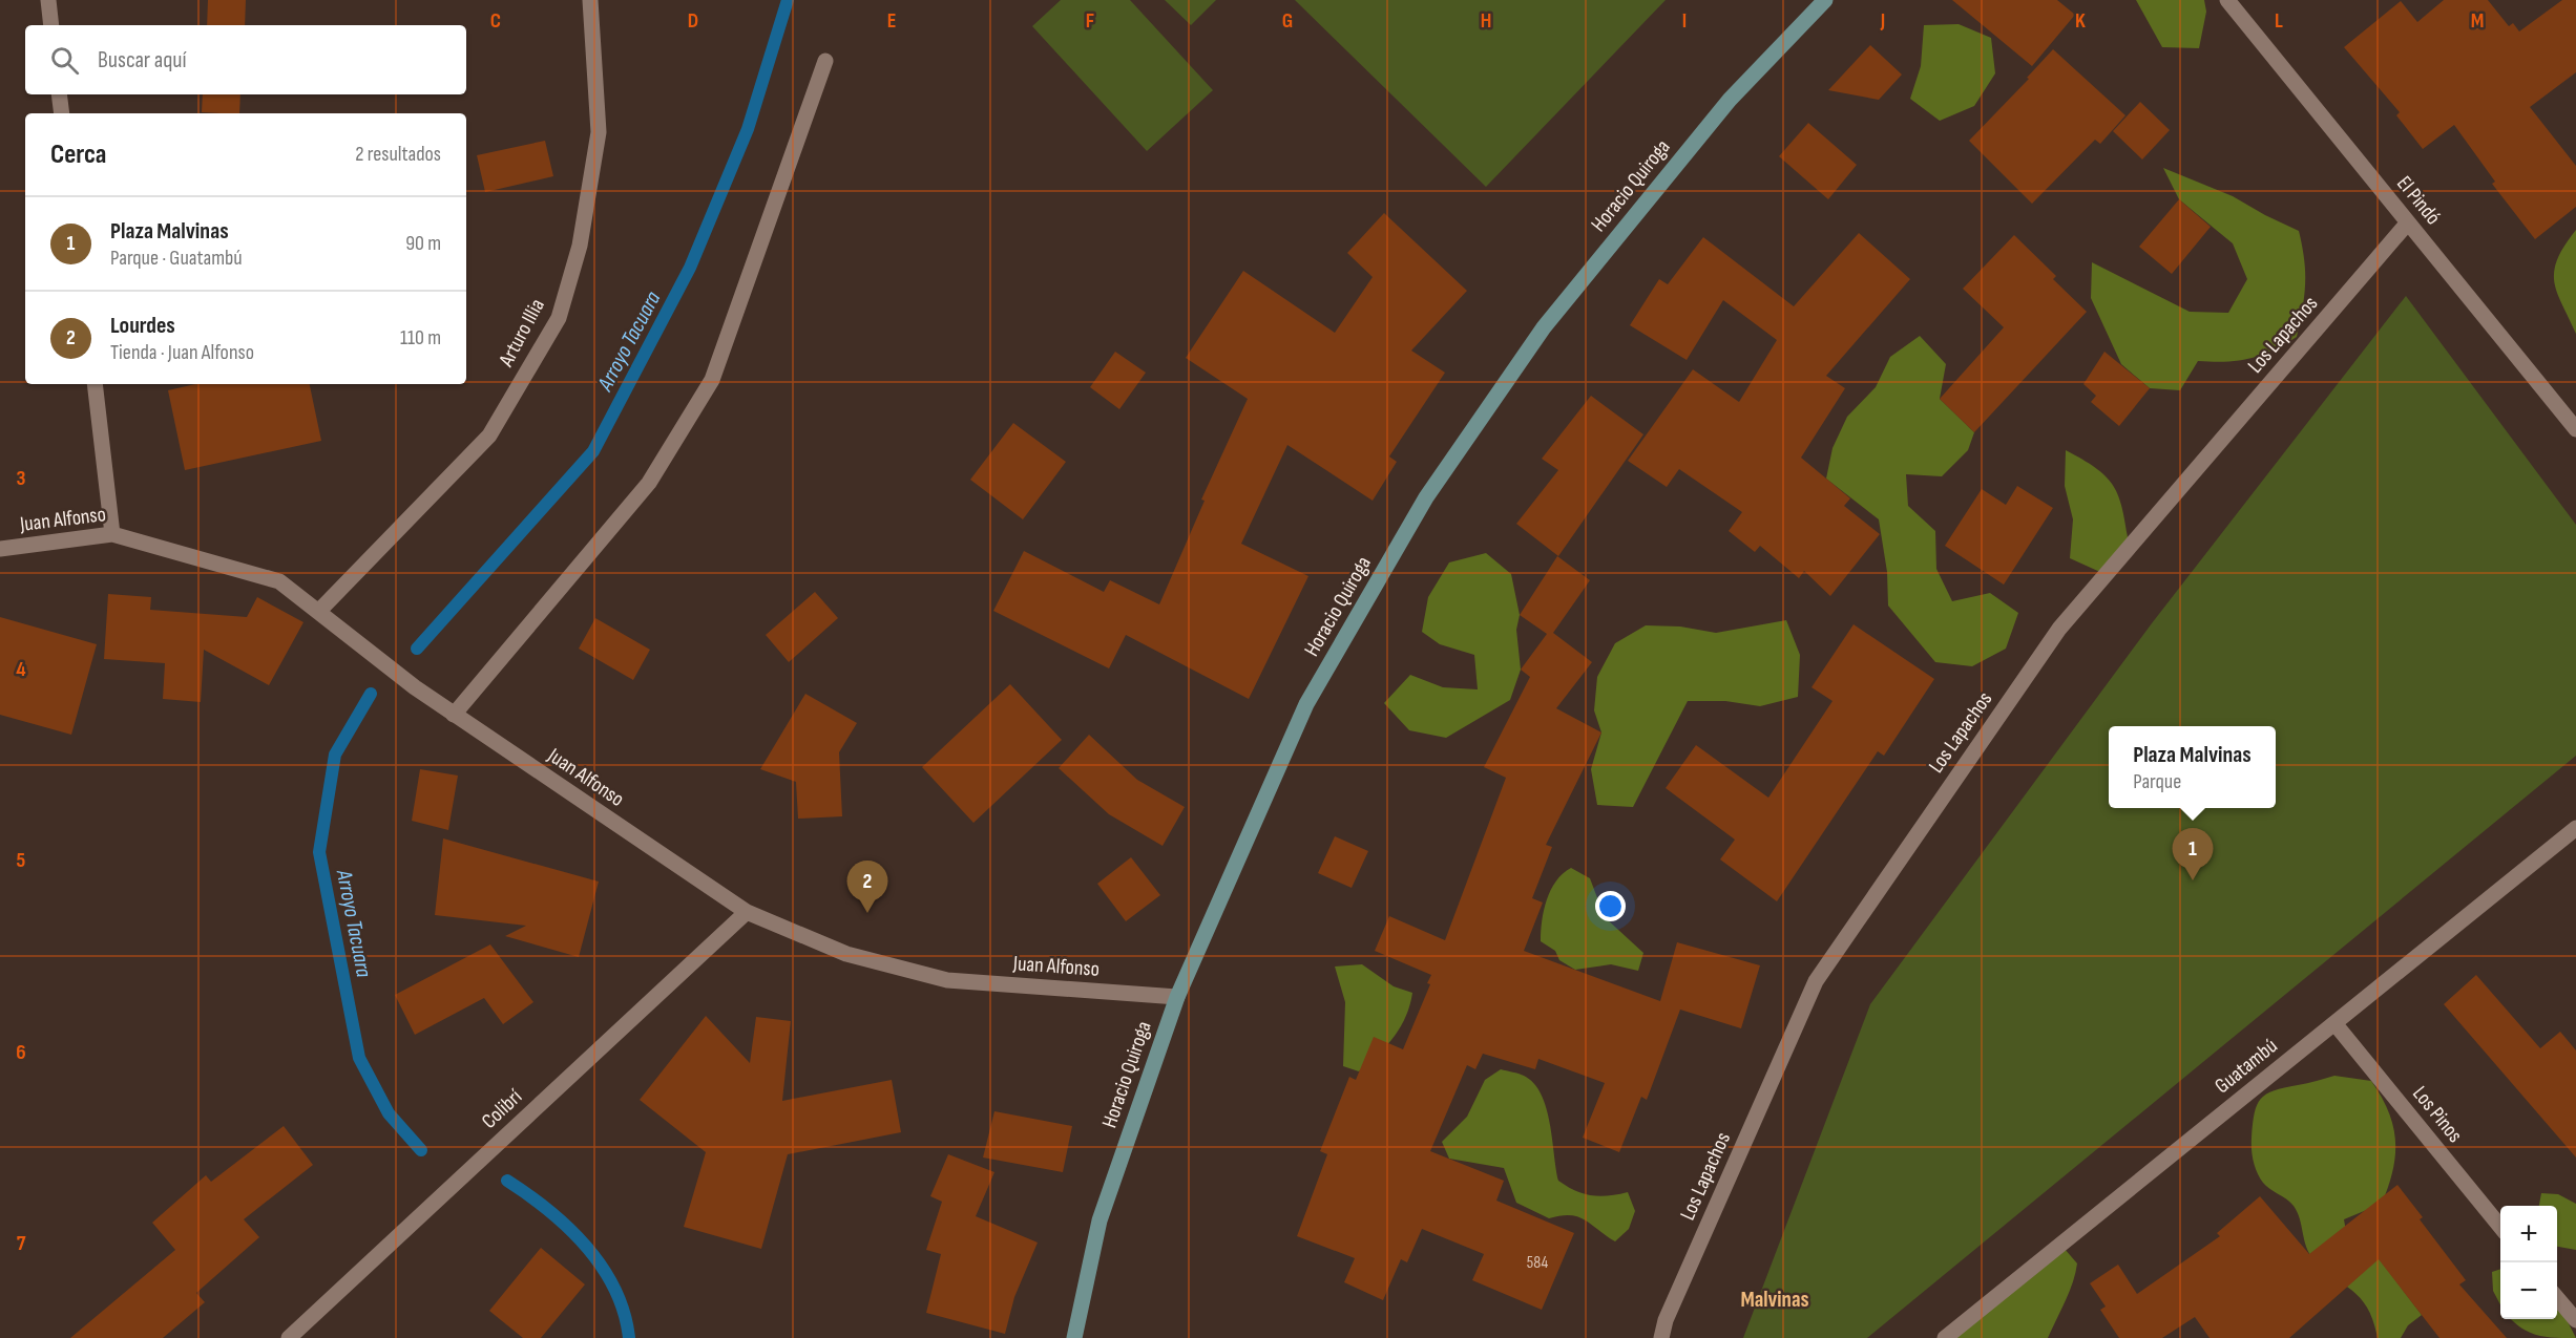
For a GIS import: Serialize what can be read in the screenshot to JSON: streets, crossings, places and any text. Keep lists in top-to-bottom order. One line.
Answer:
{"streets":{"main road":["Horacio Quiroga"],"street":["El Pindó","Arturo Illia","Los Lapachos","Juan Alfonso","Guatambú","Colibrí","Los Pinos"]},"crossings":[["Horacio Quiroga","Juan Alfonso"],["El Pindó","Los Lapachos"],["Arturo Illia","Juan Alfonso"],["Juan Alfonso","Colibrí"],["Guatambú","Los Pinos"]],"districts":["Malvinas"],"water":["Arroyo Tacuara"],"house_numbers":["584"],"page":{"search":"Buscar aquí","heading":["Cerca","2 resultados"],"list":[{"mark":"1","name":"Plaza Malvinas","note":"Parque · Guatambú","value":"90 m"},{"mark":"2","name":"Lourdes","note":"Tienda · Juan Alfonso","value":"110 m"}],"popup":["Plaza Malvinas","Parque"],"pins":["1","2"],"map_buttons":["+","−"]},"grid":{"columns":["C","D","E","F","G","H","I","J","K","L","M"],"rows":["3","4","5","6","7"]}}
